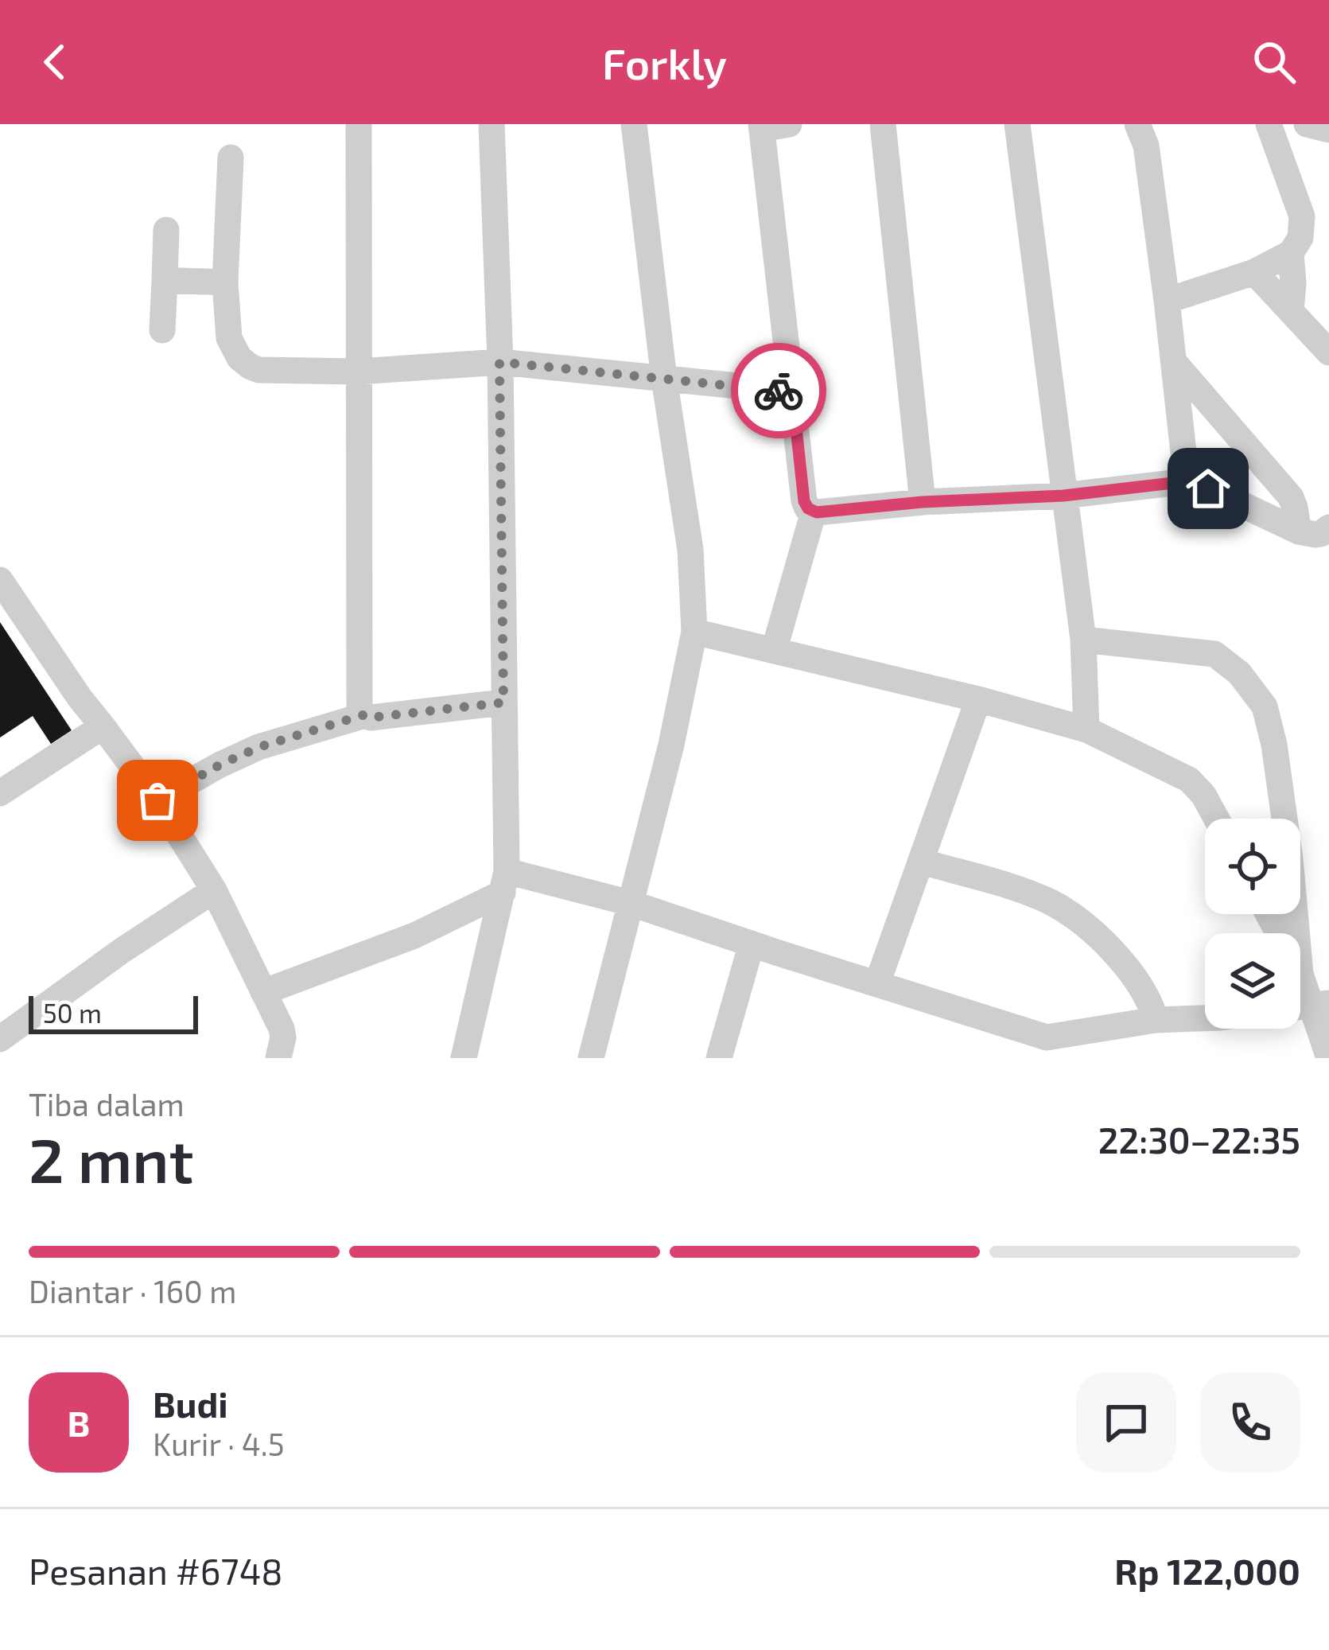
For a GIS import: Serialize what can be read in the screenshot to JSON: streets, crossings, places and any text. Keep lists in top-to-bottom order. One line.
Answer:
{"scale_bar":"50 m","page":{"header":"Forkly","scale":"50 m","heading":["2 mnt","Tiba dalam","22:30–22:35"],"panel":["Budi","Kurir · 4.5","Pesanan #6748","Rp 122,000"],"bar":"Diantar · 160 m","round":"B"}}
